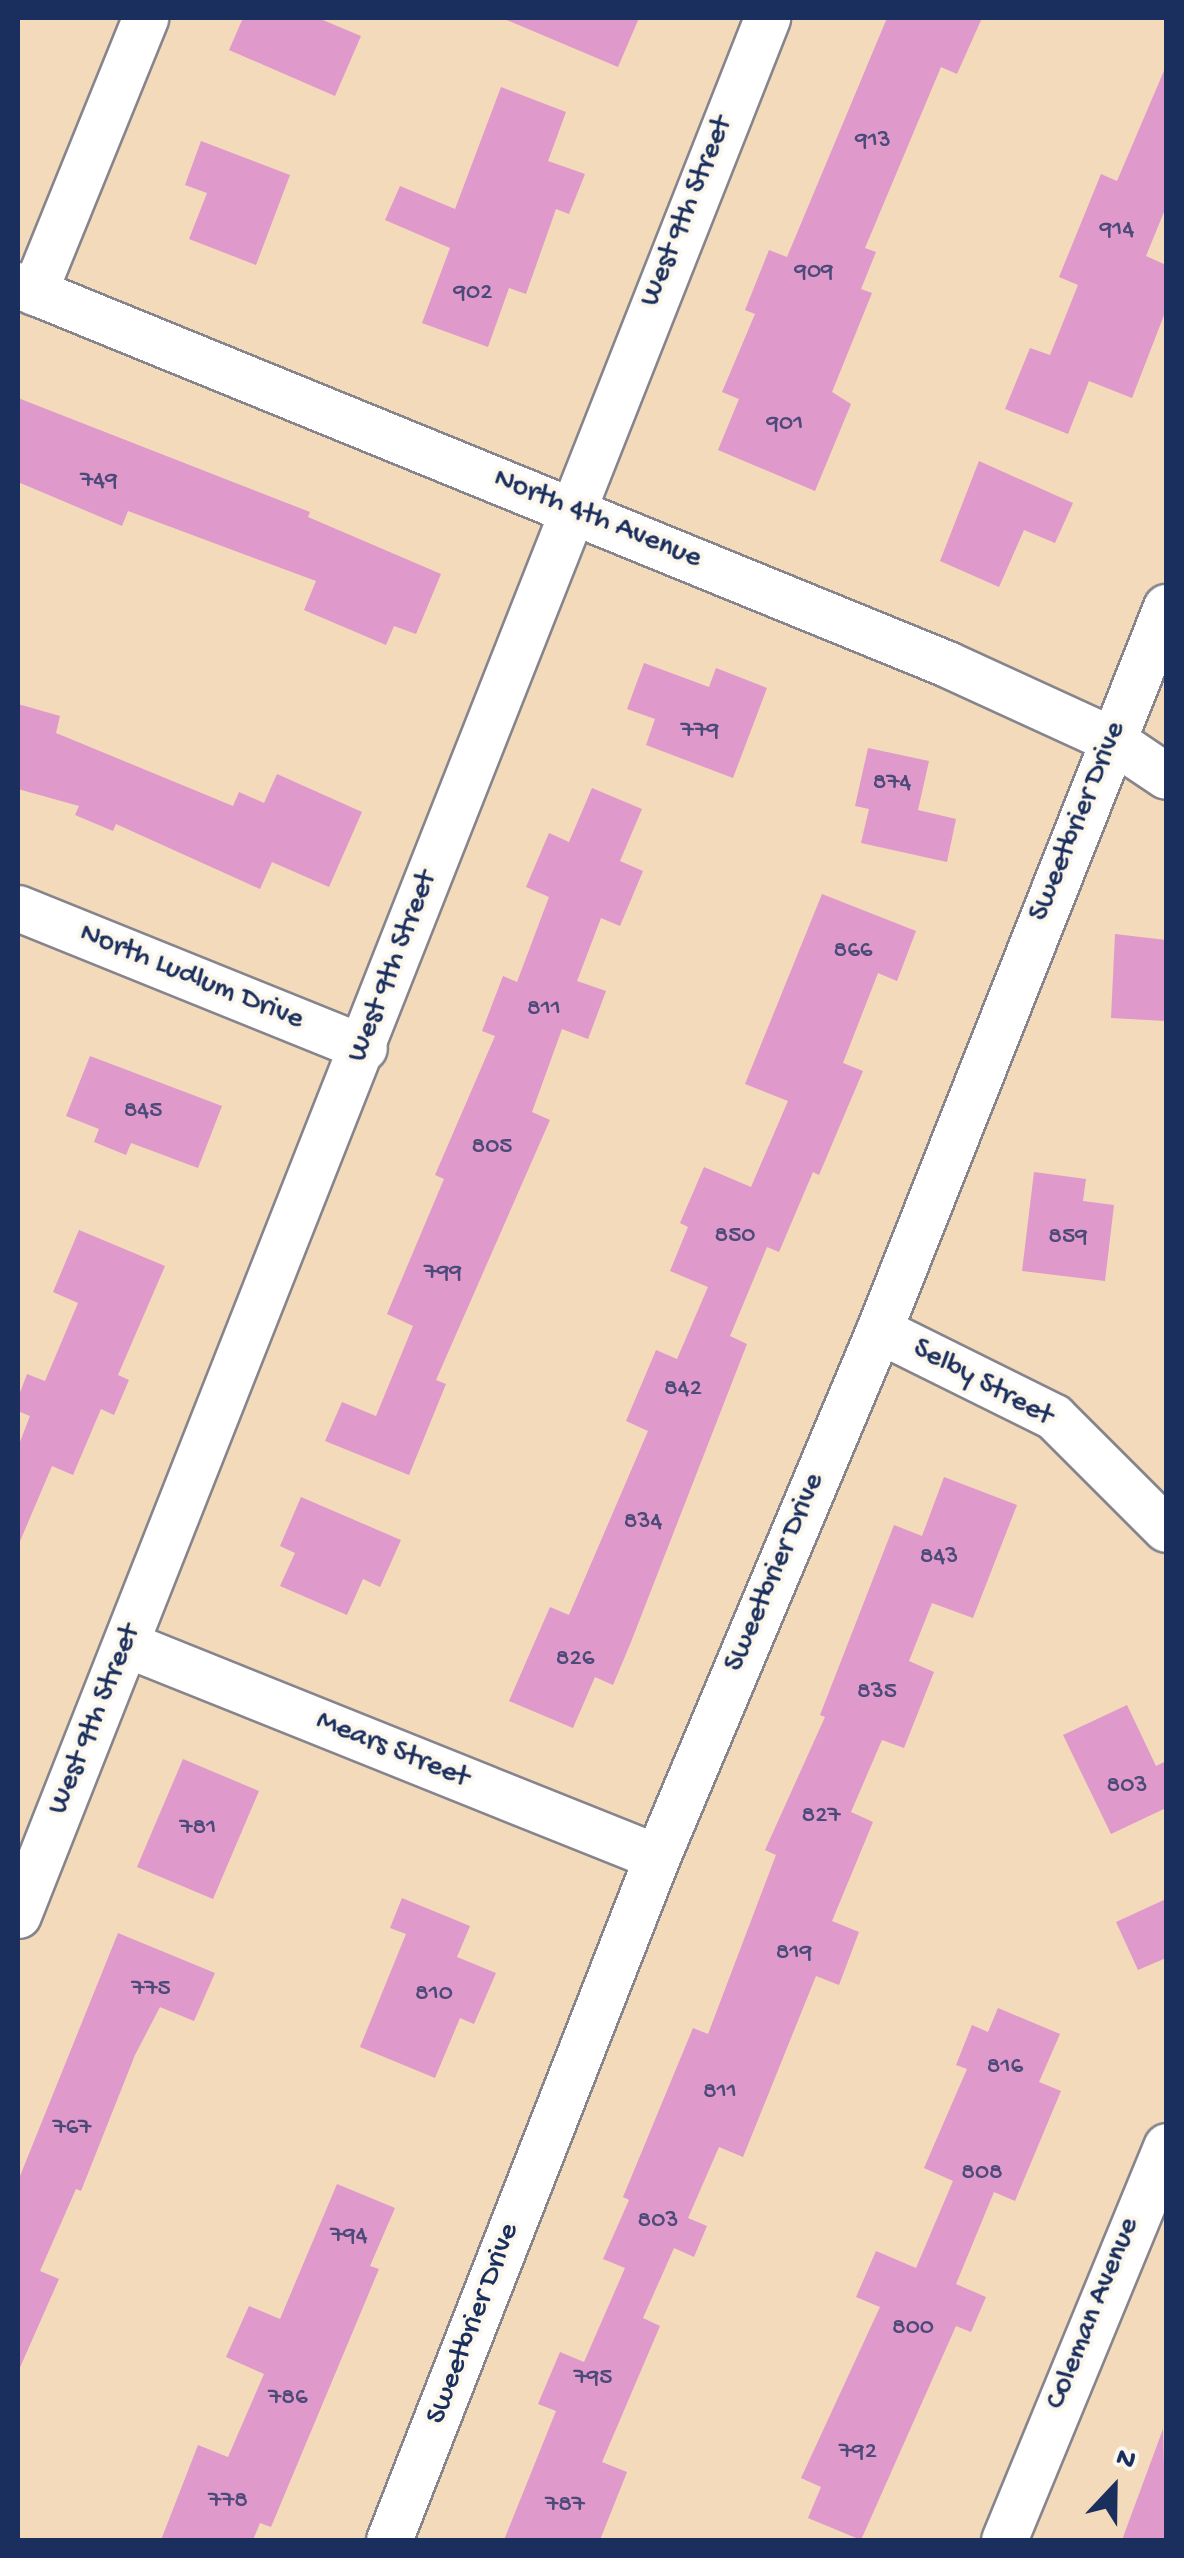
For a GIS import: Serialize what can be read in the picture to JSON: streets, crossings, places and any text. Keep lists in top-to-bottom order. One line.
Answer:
{"streets":{"street":["West 9th Street","North 4th Avenue","Sweetbrier Drive","North Ludlum Drive","Selby Street","Mears Street","Coleman Avenue"]},"crossings":[["West 9th Street","North 4th Avenue"],["West 9th Street","North Ludlum Drive"],["West 9th Street","Mears Street"],["North 4th Avenue","Sweetbrier Drive"],["Sweetbrier Drive","Selby Street"],["Sweetbrier Drive","Mears Street"]],"house_numbers":["913","914","909","902","901","749","779","874","866","811","845","805","850","859","799","842","834","843","826","835","803","827","781","819","775","810","816","811","767","808","803","794","800","795","786","792","778","787"],"north":"top"}
